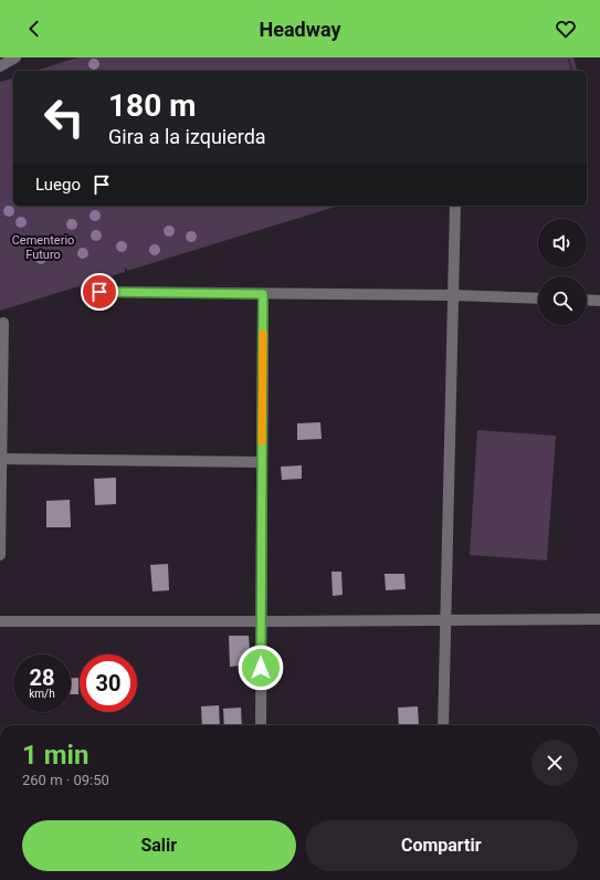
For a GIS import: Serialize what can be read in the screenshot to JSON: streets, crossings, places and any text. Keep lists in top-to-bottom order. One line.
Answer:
{"parks":["Cementerio Futuro"],"page":{"header":"Headway","turn":["180 m","Gira a la izquierda"],"then":"Luego","speed":"28 km/h","limit":"30","heading":["1 min","260 m · 09:50"],"buttons":["Salir","Compartir"]}}
